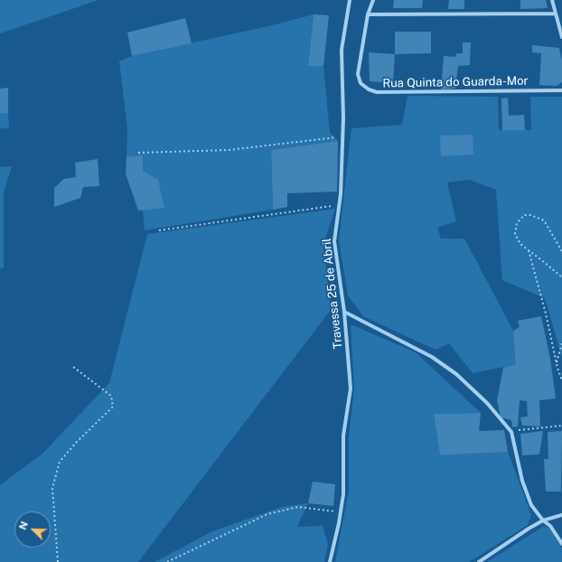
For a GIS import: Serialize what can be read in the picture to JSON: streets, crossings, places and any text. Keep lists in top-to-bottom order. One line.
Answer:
{"streets":{"street":["Rua Quinta do Guarda-Mor","Travessa 25 de Abril"]},"north":"top left"}
